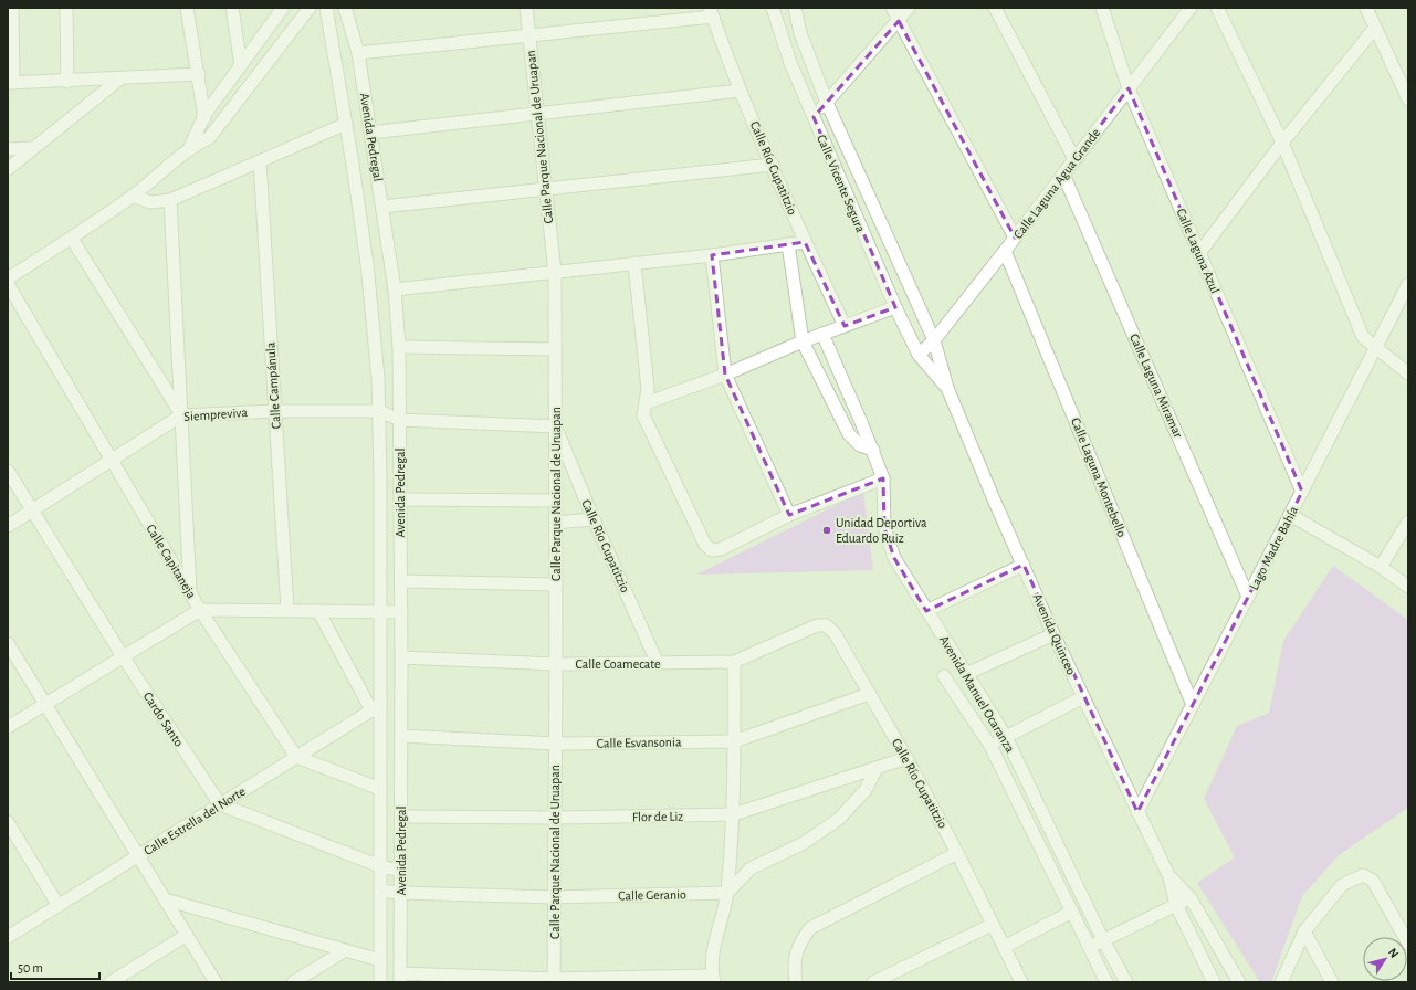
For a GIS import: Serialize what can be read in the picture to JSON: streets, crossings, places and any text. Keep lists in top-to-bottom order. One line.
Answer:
{"streets":{"street":["Avenida Pedregal","Calle Parque Nacional de Uruapan","Calle Río Cupatitzio","Calle Vicente Segura","Calle Laguna Agua Grande","Calle Laguna Azul","Calle Campánula","Calle Laguna Miramar","Siempreviva","Calle Laguna Montebello","Lago Madre Bahía","Calle Capitaneja","Avenida Quinceo","Calle Coamecate","Avenida Manuel Ocaranza","Cardo Santo","Calle Esvansonia","Flor de Liz","Calle Estrella del Norte","Calle Geranio"]},"crossings":[["Avenida Pedregal","Siempreviva"],["Avenida Pedregal","Calle Coamecate"],["Avenida Pedregal","Calle Esvansonia"],["Avenida Pedregal","Flor de Liz"],["Avenida Pedregal","Calle Estrella del Norte"],["Avenida Pedregal","Calle Geranio"],["Calle Parque Nacional de Uruapan","Calle Río Cupatitzio"],["Calle Parque Nacional de Uruapan","Calle Coamecate"],["Calle Parque Nacional de Uruapan","Calle Esvansonia"],["Calle Parque Nacional de Uruapan","Flor de Liz"],["Calle Parque Nacional de Uruapan","Calle Geranio"],["Calle Río Cupatitzio","Calle Coamecate"],["Calle Río Cupatitzio","Calle Esvansonia"],["Calle Río Cupatitzio","Flor de Liz"],["Calle Vicente Segura","Calle Laguna Agua Grande"],["Calle Vicente Segura","Avenida Quinceo"],["Calle Laguna Agua Grande","Calle Laguna Azul"],["Calle Laguna Agua Grande","Calle Laguna Miramar"],["Calle Laguna Agua Grande","Calle Laguna Montebello"],["Calle Laguna Agua Grande","Avenida Quinceo"],["Calle Laguna Azul","Lago Madre Bahía"],["Calle Campánula","Siempreviva"],["Calle Laguna Miramar","Lago Madre Bahía"],["Siempreviva","Calle Capitaneja"],["Siempreviva","Cardo Santo"],["Calle Laguna Montebello","Lago Madre Bahía"],["Lago Madre Bahía","Avenida Quinceo"],["Calle Capitaneja","Calle Estrella del Norte"],["Cardo Santo","Calle Estrella del Norte"]],"places":["Unidad Deportiva Eduardo Ruiz"],"scale_bar":"50 m","north":"top right"}
